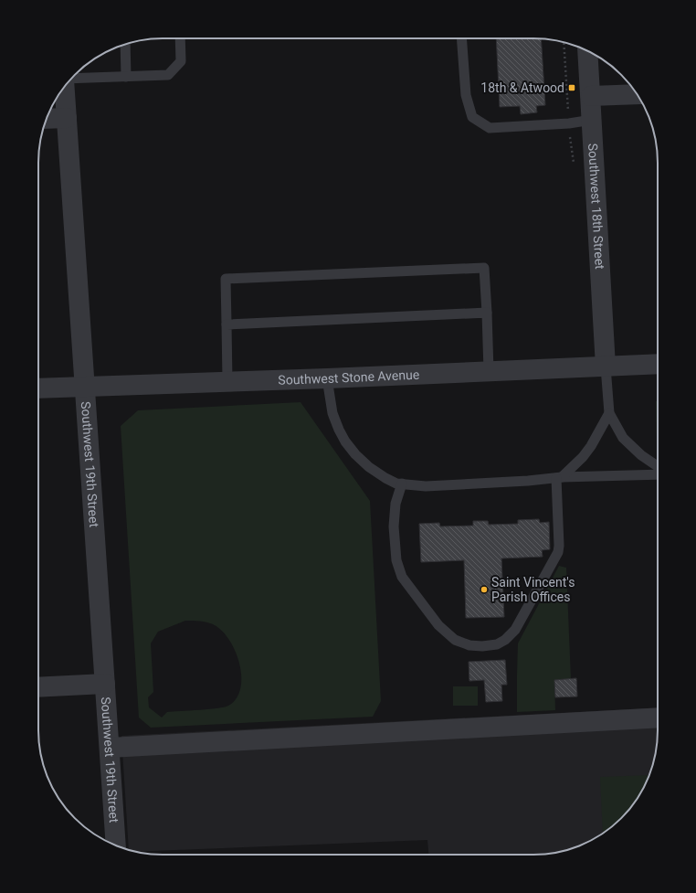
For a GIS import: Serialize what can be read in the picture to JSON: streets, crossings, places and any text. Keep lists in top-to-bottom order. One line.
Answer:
{"streets":{"street":["Southwest 18th Street","Southwest Stone Avenue","Southwest 19th Street"]},"crossings":[["Southwest 18th Street","Southwest Stone Avenue"],["Southwest Stone Avenue","Southwest 19th Street"]],"places":{"transit":["18th & Atwood"],"other":["Saint Vincent's Parish Offices"]}}
